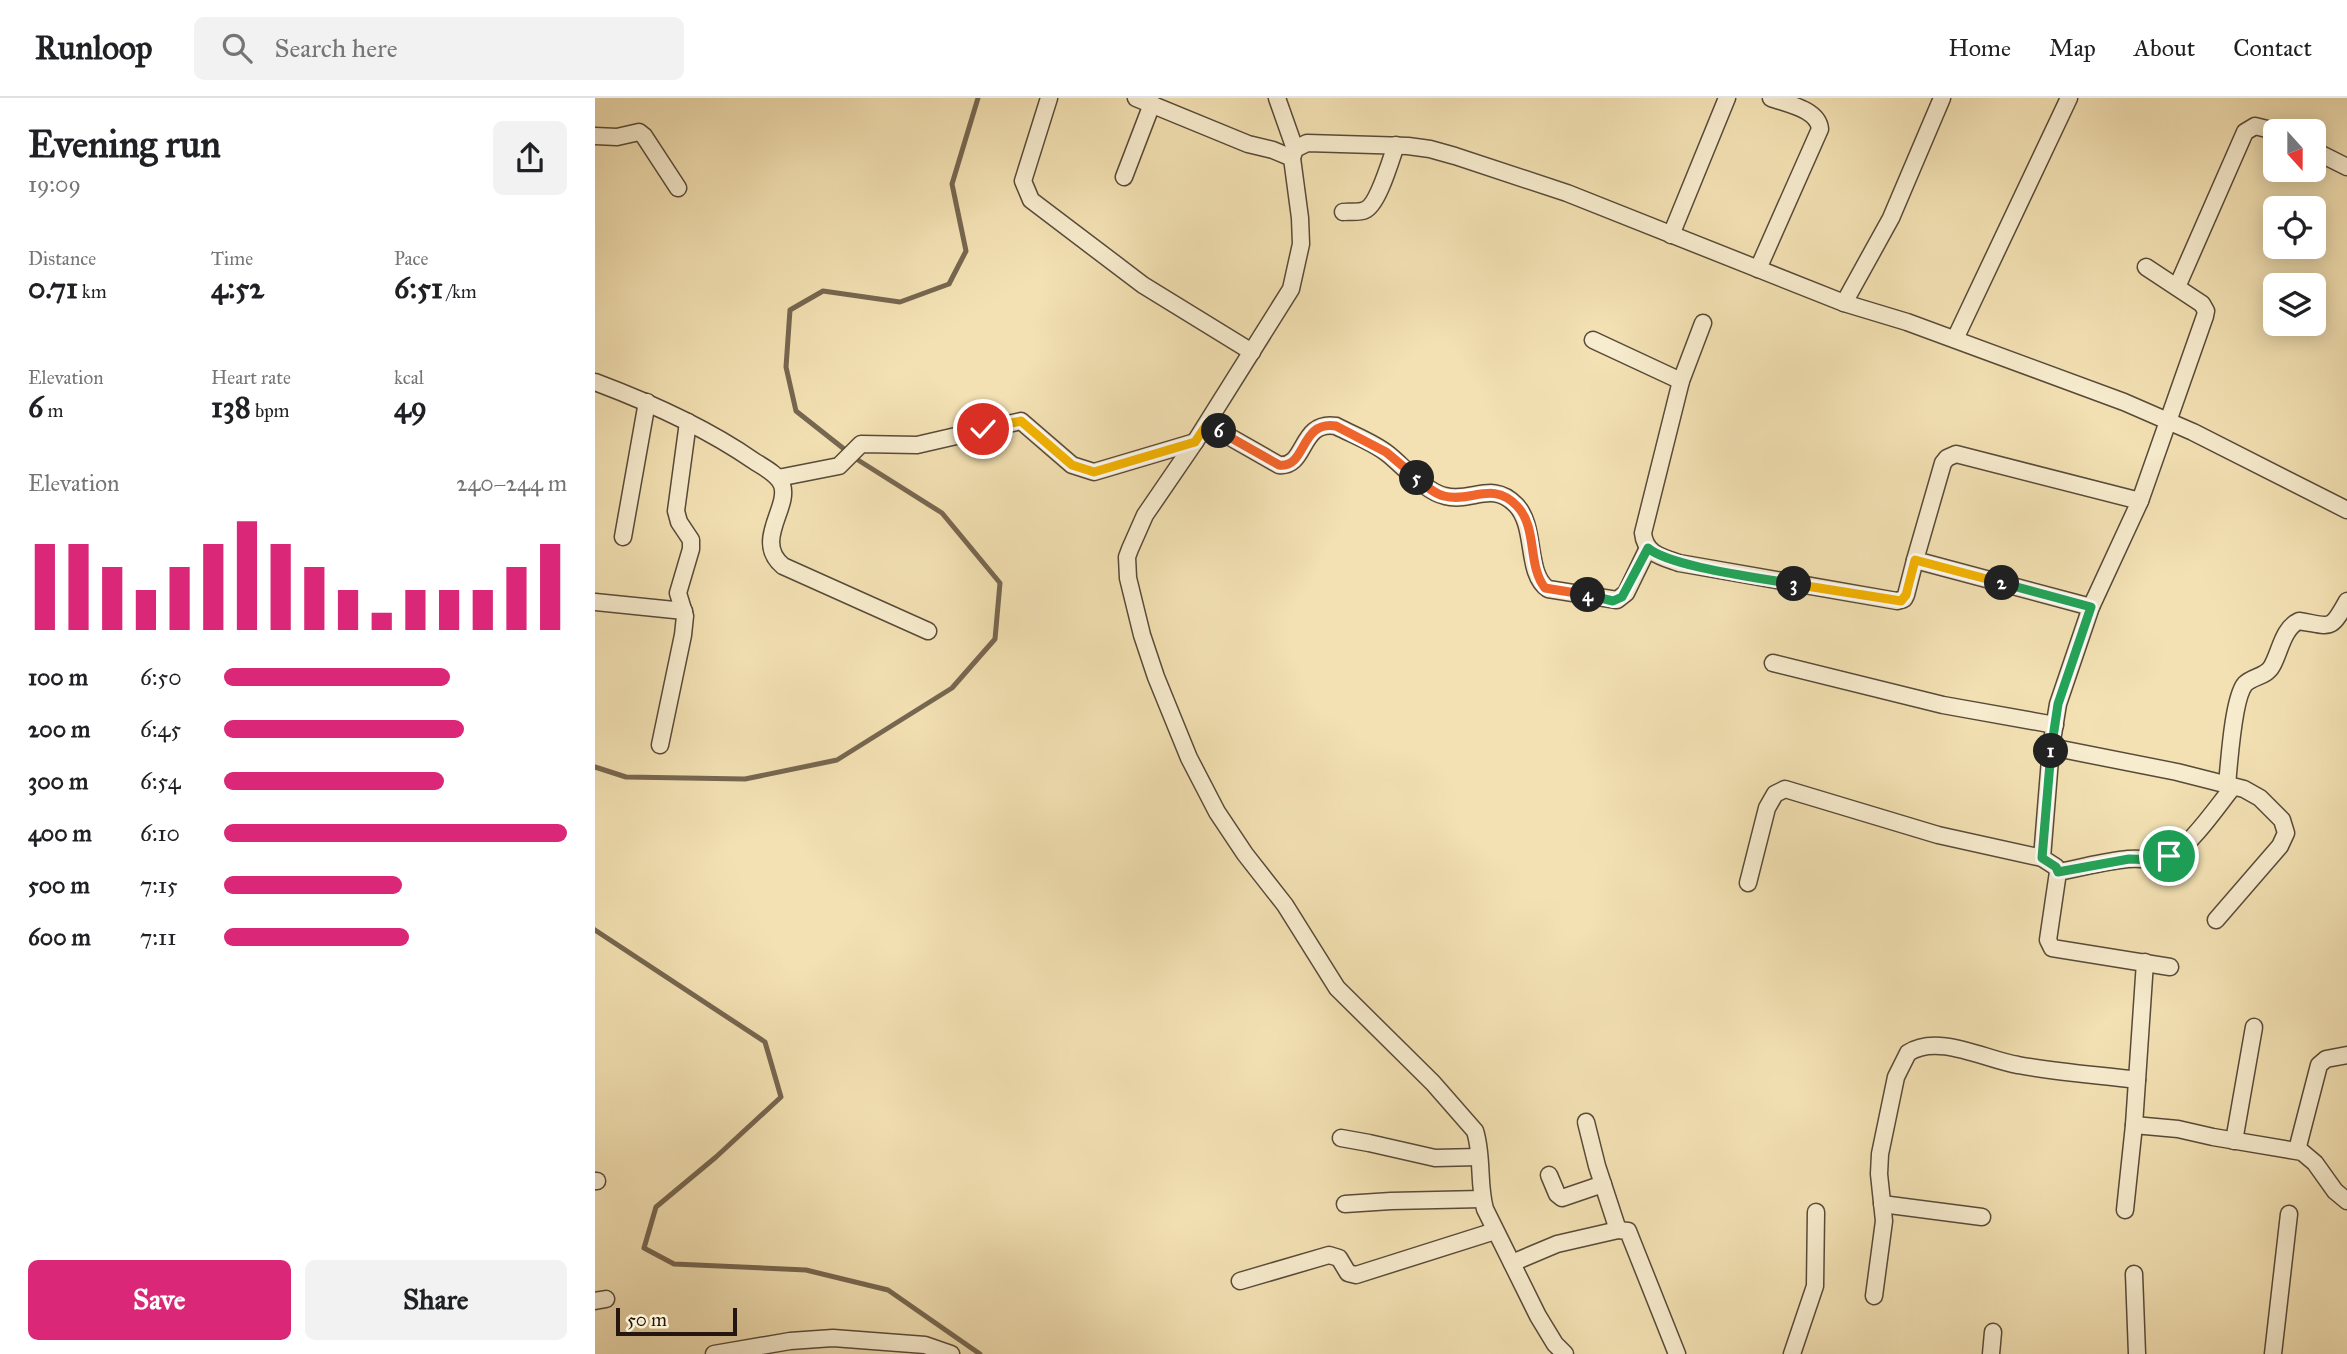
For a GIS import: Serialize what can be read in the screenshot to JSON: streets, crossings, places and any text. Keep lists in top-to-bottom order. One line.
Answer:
{"scale_bar":"50 m","north":"bottom","page":{"header":"Runloop","search":"Search here","nav":["Home","Map","About","Contact"],"heading":["Evening run","19:09"],"stats":[["Distance","0.71 km"],["Time","4:52"],["Pace","6:51 /km"],["Elevation","6 m"],["Heart rate","138 bpm"],["kcal","49"]],"pins":["6","5","2","3","4","1"],"chart":["Elevation","240–244 m"],"list":[{"name":"100 m","note":"6:50"},{"name":"200 m","note":"6:45"},{"name":"300 m","note":"6:54"},{"name":"400 m","note":"6:10"},{"name":"500 m","note":"7:15"},{"name":"600 m","note":"7:11"}],"buttons":["Save","Share"],"scale":"50 m"}}
